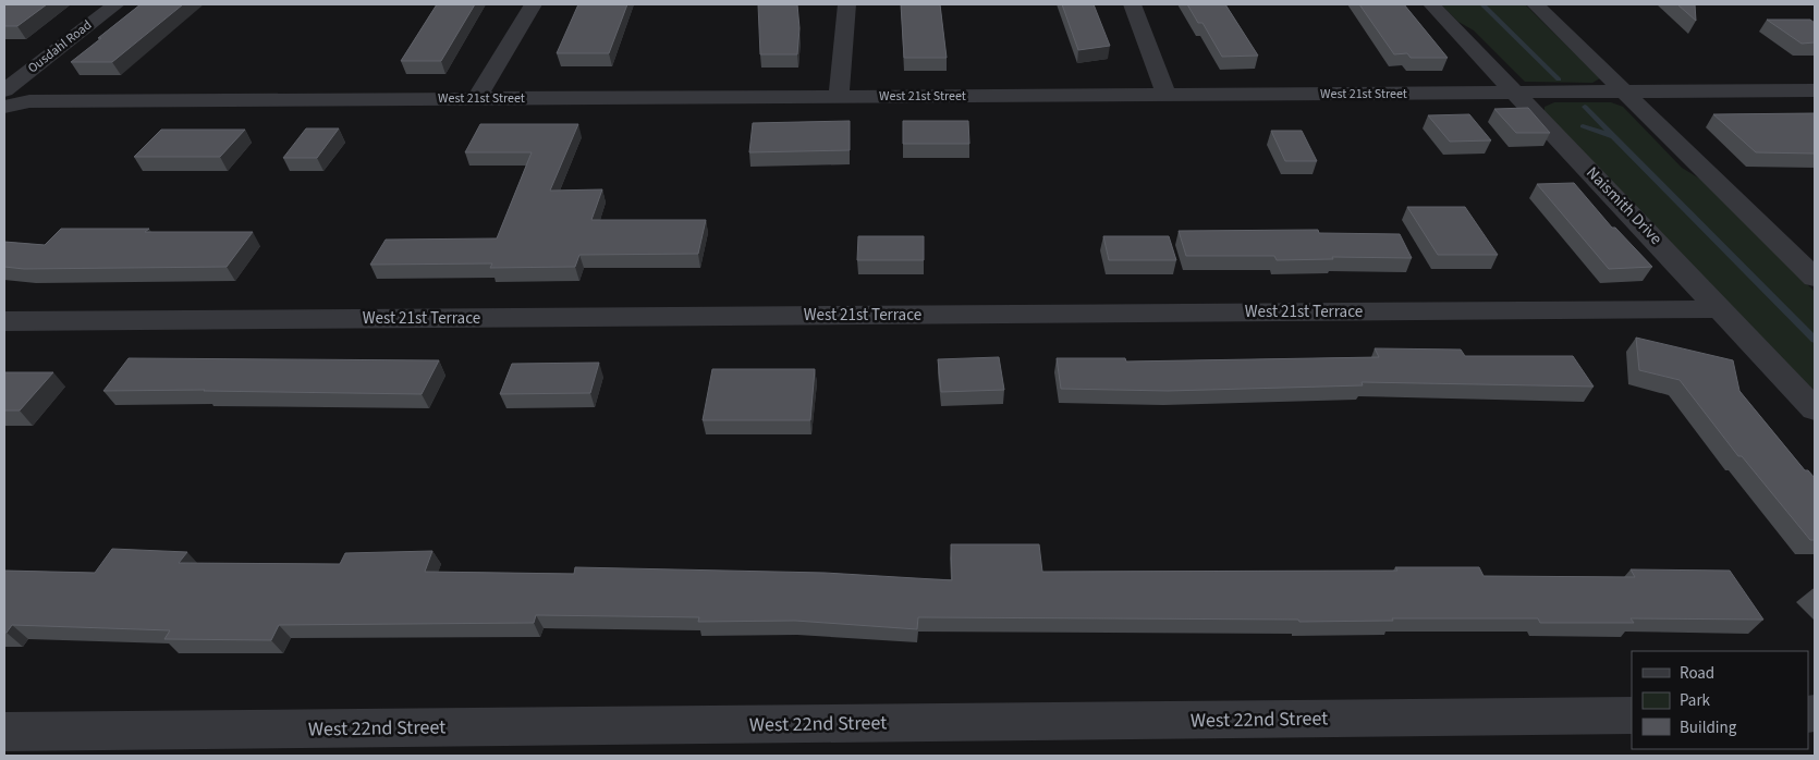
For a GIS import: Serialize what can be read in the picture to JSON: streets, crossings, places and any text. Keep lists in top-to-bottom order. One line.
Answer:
{"streets":{"street":["Ousdahl Road","West 21st Street","Naismith Drive","West 21st Terrace","West 22nd Street"]},"crossings":[["West 21st Street","Naismith Drive"],["Naismith Drive","West 21st Terrace"]],"legend":["Road","Park","Building"]}
